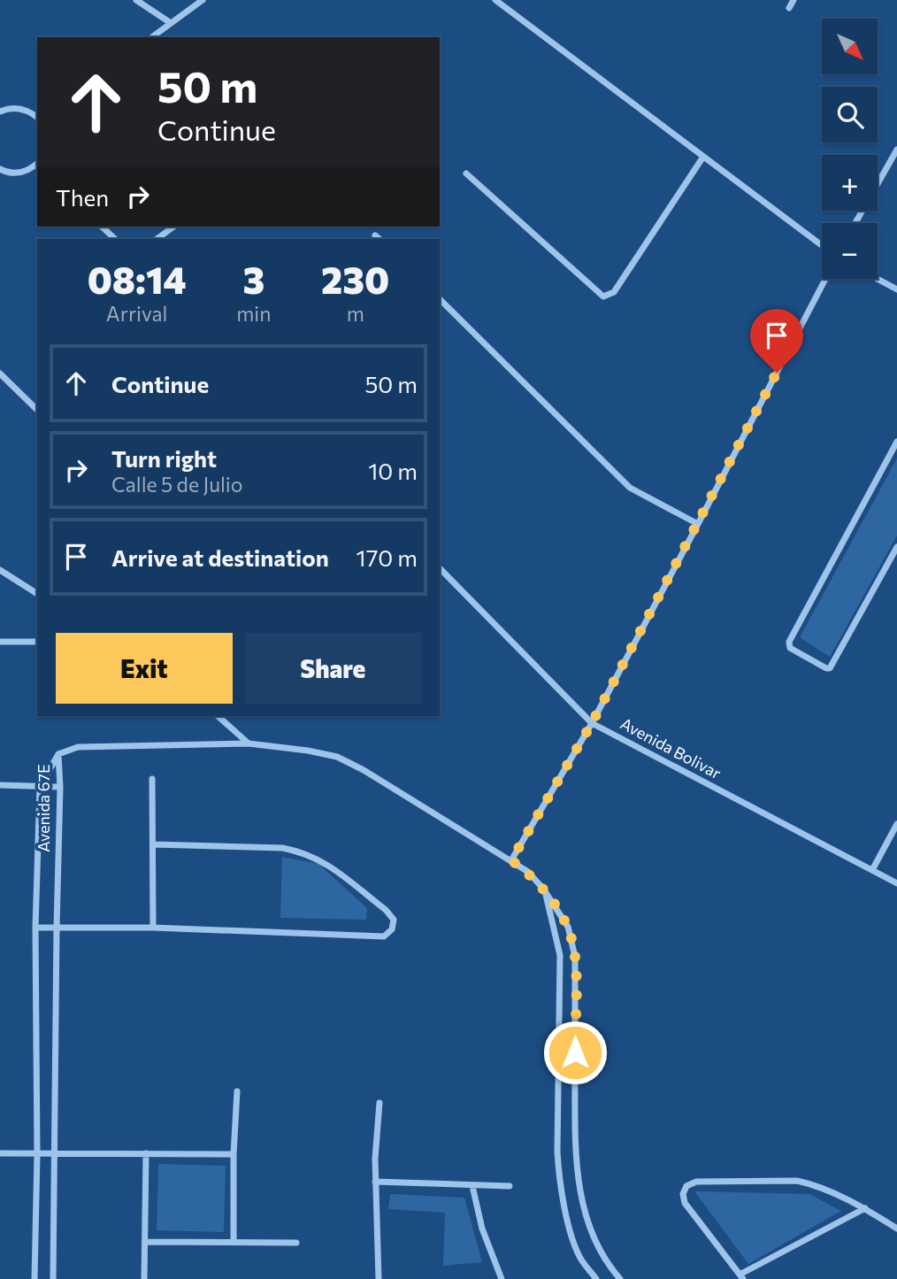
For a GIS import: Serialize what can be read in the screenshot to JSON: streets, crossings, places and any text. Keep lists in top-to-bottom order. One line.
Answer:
{"streets":{"street":["Avenida Bolivar","Avenida 67E"]},"north":"bottom right","page":{"map_buttons":["+","−"],"turn":["50 m","Continue"],"then":"Then","eta":["08:14","Arrival","3","min","230","m"],"list":[{"name":"Continue","value":"50 m"},{"name":"Turn right","note":"Calle 5 de Julio","value":"10 m"},{"name":"Arrive at destination","value":"170 m"}],"buttons":["Exit","Share"]}}
